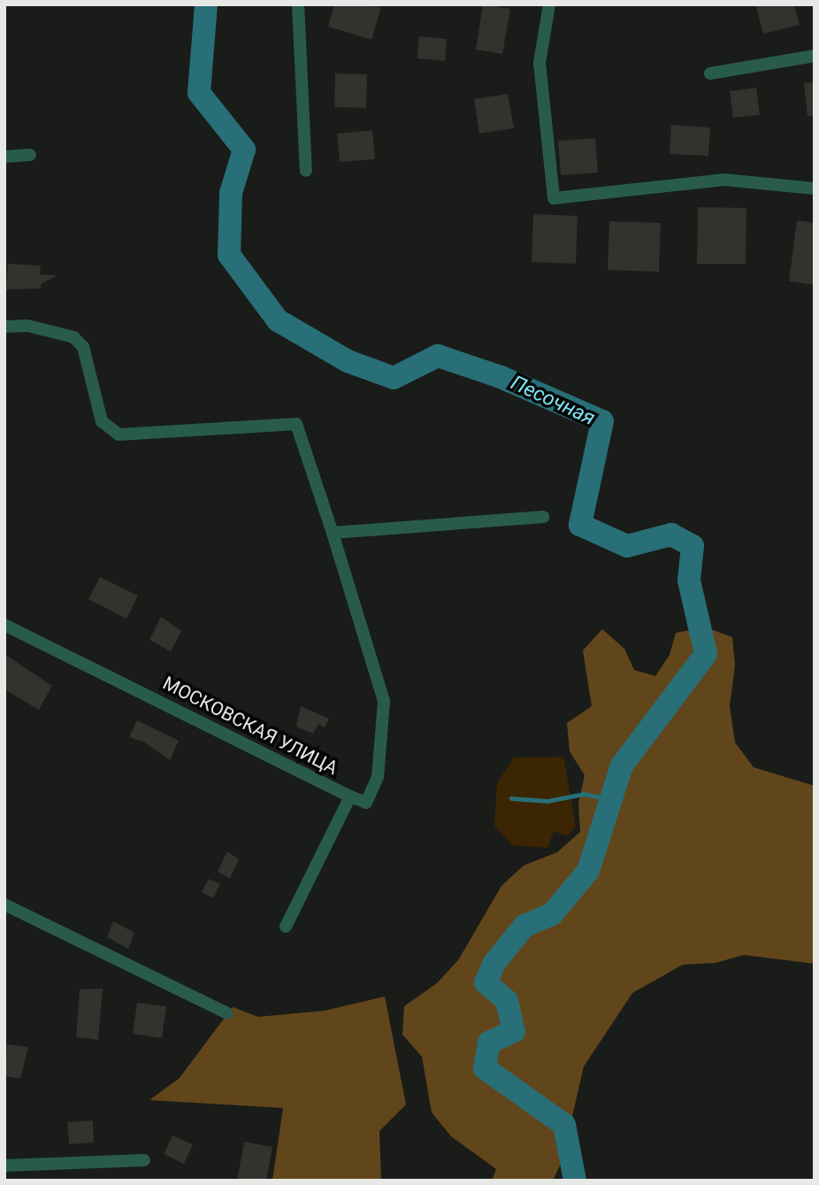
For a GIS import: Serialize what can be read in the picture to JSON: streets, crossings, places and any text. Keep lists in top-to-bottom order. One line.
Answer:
{"streets":{"street":["МОСКОВСКАЯ УЛИЦА"]},"water":["Песочная"]}
